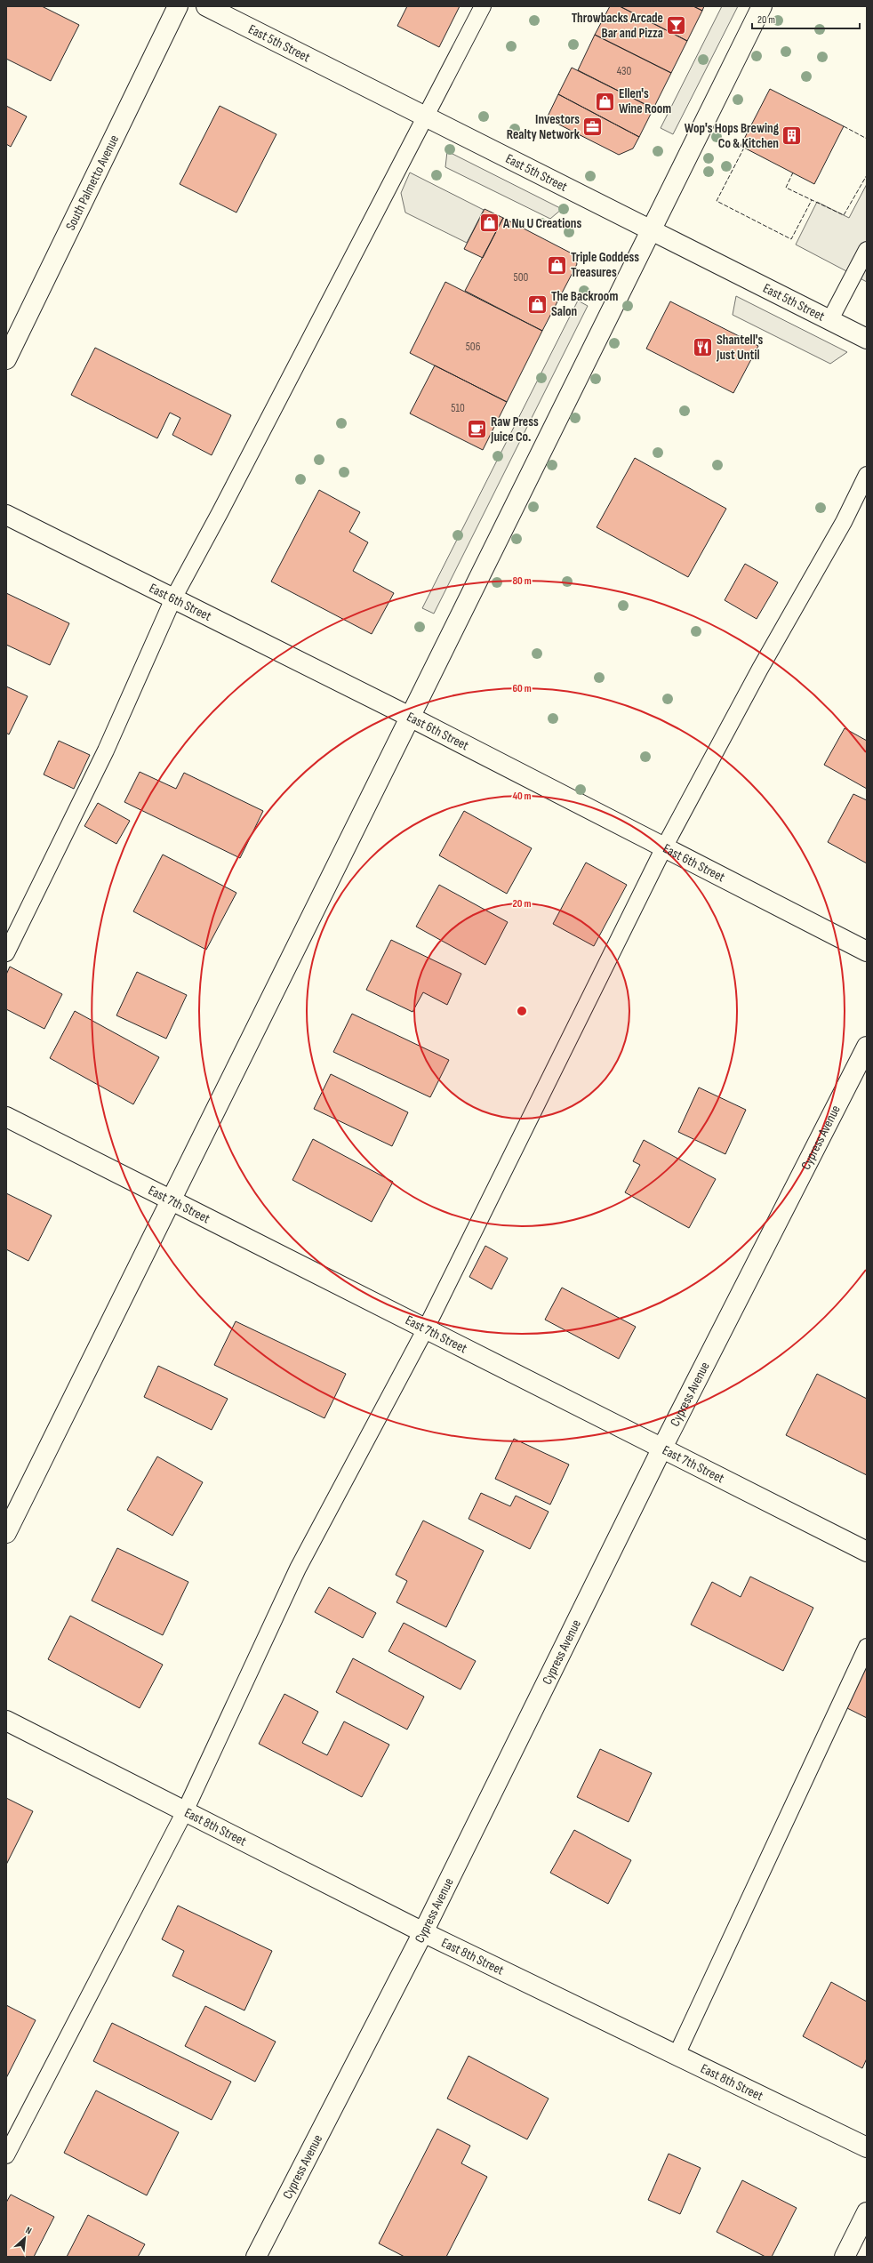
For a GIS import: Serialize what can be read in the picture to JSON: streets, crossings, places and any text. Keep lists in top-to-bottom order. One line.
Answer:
{"streets":{"street":["East 5th Street","South Palmetto Avenue","East 6th Street","Cypress Avenue","East 7th Street","East 8th Street"]},"crossings":[["Cypress Avenue","East 7th Street"],["Cypress Avenue","East 8th Street"]],"places":{"bar":["Throwbacks Arcade Bar and Pizza"],"shop":["Ellen's Wine Room","A Nu U Creations","Triple Goddess Treasures","The Backroom Salon"],"office":["Investors Realty Network"],"building":["Wop's Hops Brewing Co & Kitchen"],"restaurant":["Shantell's Just Until"],"cafe":["Raw Press Juice Co."]},"house_numbers":["430","500","506","510"],"scale_bar":"20 m","north":"top right","rings":["80 m","60 m","40 m","20 m"]}
